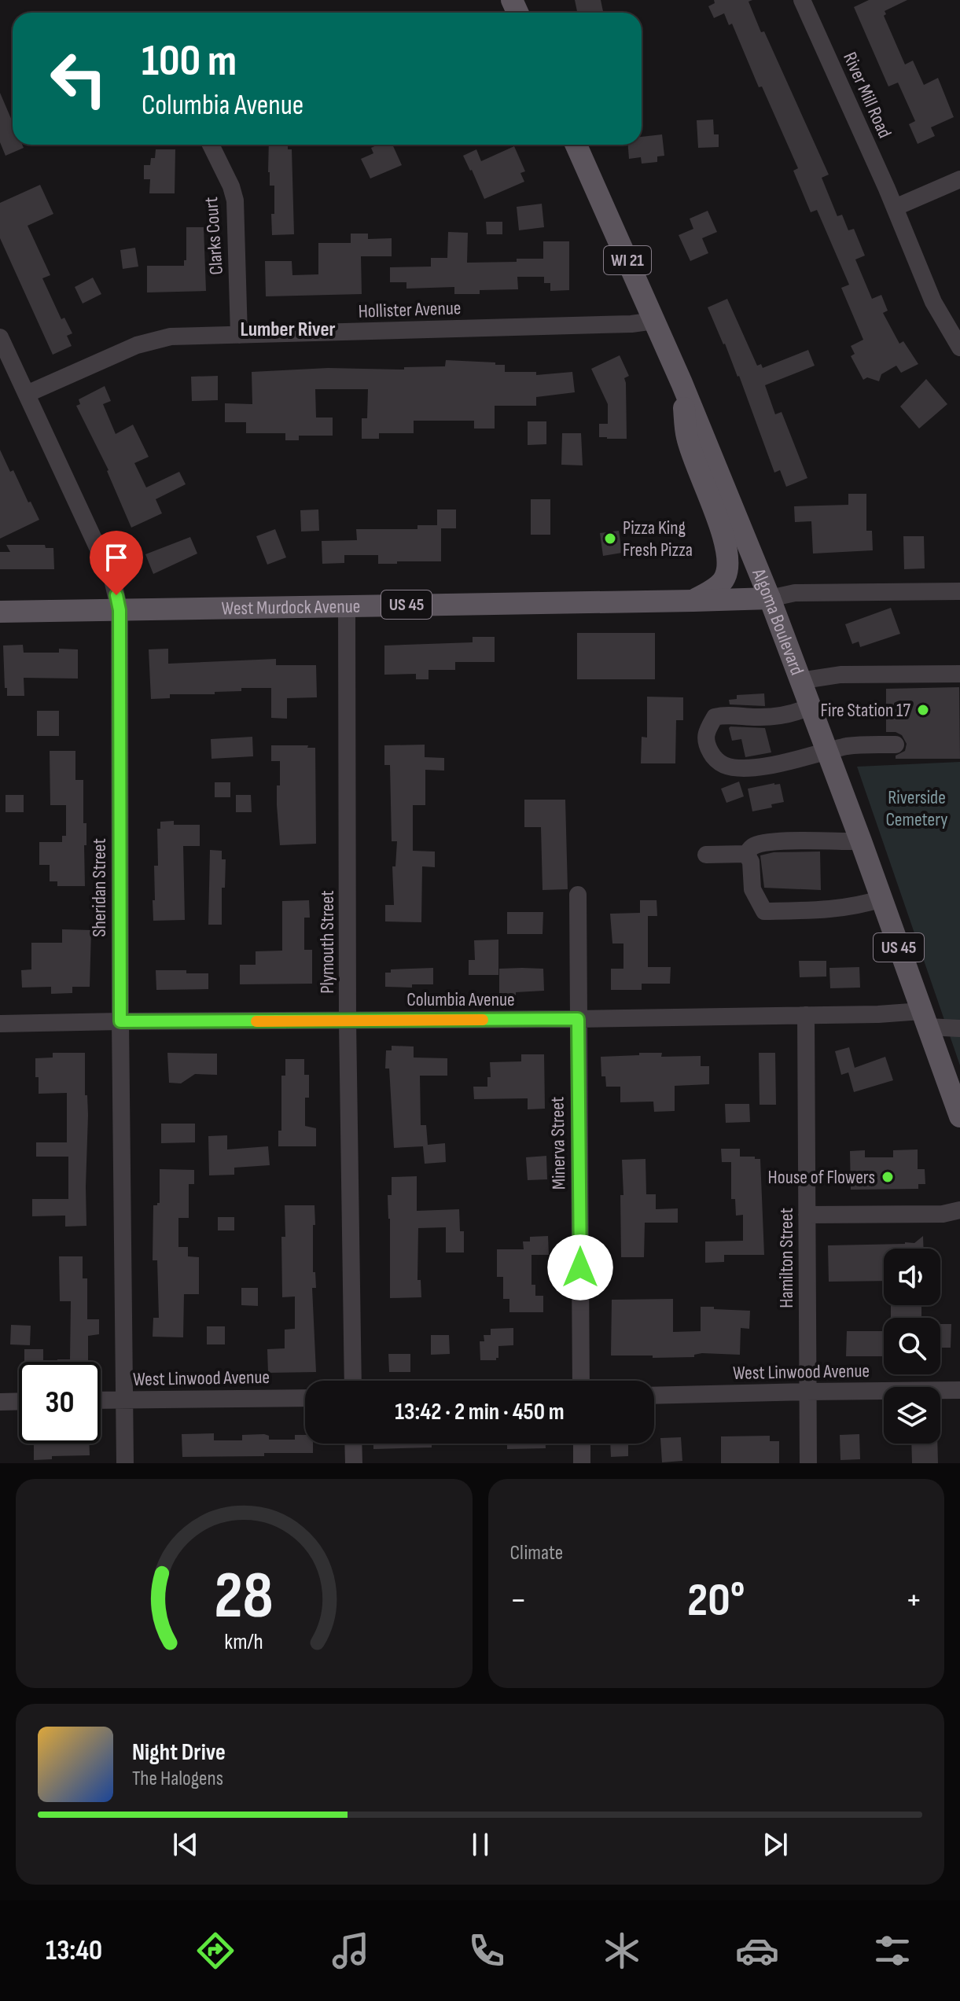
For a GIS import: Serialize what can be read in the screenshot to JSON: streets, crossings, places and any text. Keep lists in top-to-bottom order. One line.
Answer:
{"streets":{"main road":["WI 21","US 45","West Murdock Avenue","Algoma Boulevard"],"street":["River Mill Road","Clarks Court","Hollister Avenue","Sheridan Street","Plymouth Street","Columbia Avenue","Minerva Street","Hamilton Street","West Linwood Avenue"]},"crossings":[["Clarks Court","Hollister Avenue"],["Hollister Avenue","Algoma Boulevard"],["Hollister Avenue","Sheridan Street"],["West Murdock Avenue","Algoma Boulevard"],["West Murdock Avenue","Sheridan Street"],["West Murdock Avenue","Plymouth Street"],["Algoma Boulevard","Columbia Avenue"],["Sheridan Street","Columbia Avenue"],["Sheridan Street","West Linwood Avenue"],["Plymouth Street","Columbia Avenue"],["Columbia Avenue","Minerva Street"],["Columbia Avenue","Hamilton Street"],["Hamilton Street","West Linwood Avenue"]],"districts":["Lumber River"],"parks":["Riverside Cemetery"],"places":["Pizza King Fresh Pizza","Fire Station 17","House of Flowers"],"page":{"turn":["100 m","Columbia Avenue"],"limit":"30","trip":"13:42 · 2 min · 450 m","tile":"Climate","heat":["−","20°","+"],"song":["Night Drive","The Halogens"],"tabs":"13:40","gauge":["28","km/h"]}}
